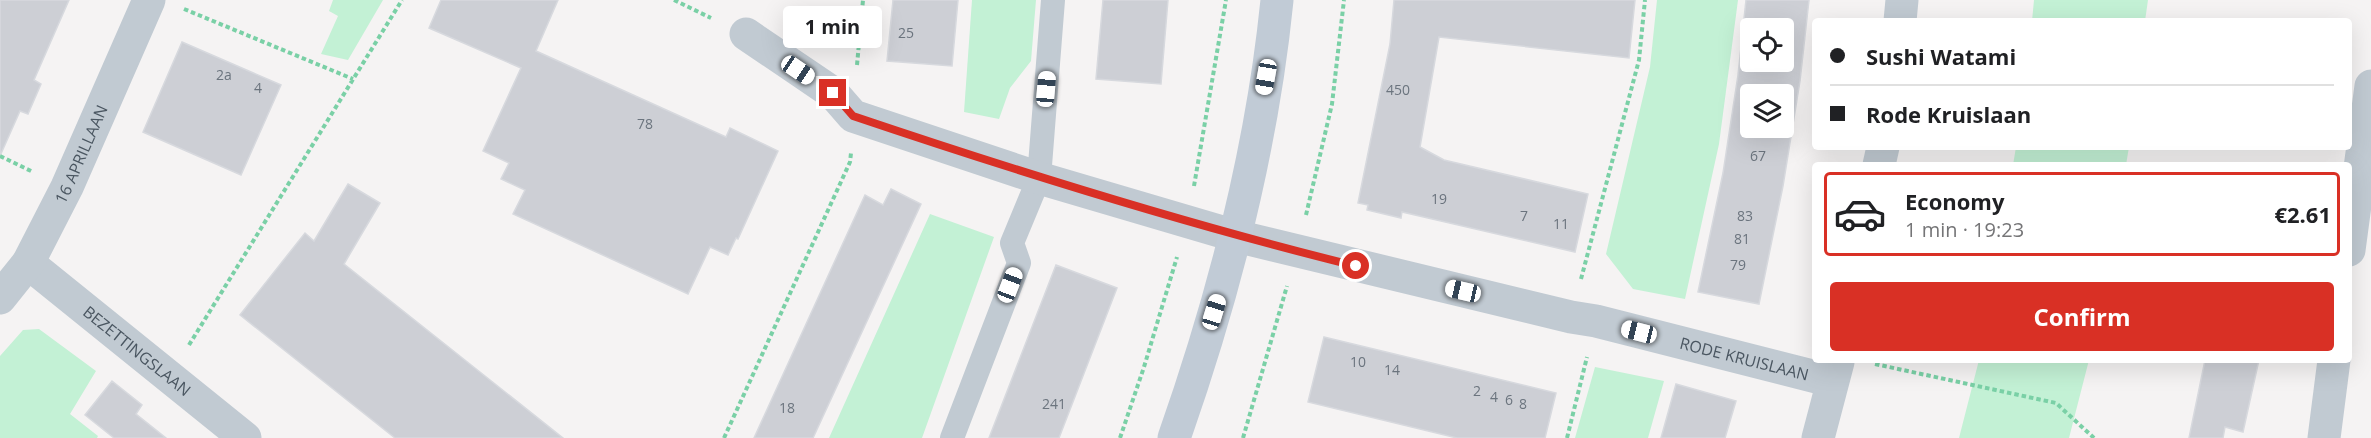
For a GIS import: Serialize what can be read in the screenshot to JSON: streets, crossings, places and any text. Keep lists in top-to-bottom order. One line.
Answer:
{"streets":{"street":["16 APRILLAAN","BEZETTINGSLAAN","RODE KRUISLAAN"]},"crossings":[["16 APRILLAAN","BEZETTINGSLAAN"]],"house_numbers":["25","2a","4","450","78","67","19","7","83","11","81","79","10","14","2","4","6","241","8","18"],"page":{"bubble":"1 min","banner":["Sushi Watami","Rode Kruislaan"],"list":[{"name":"Economy","note":"1 min · 19:23","value":"€2.61"}],"buttons":"Confirm"}}
